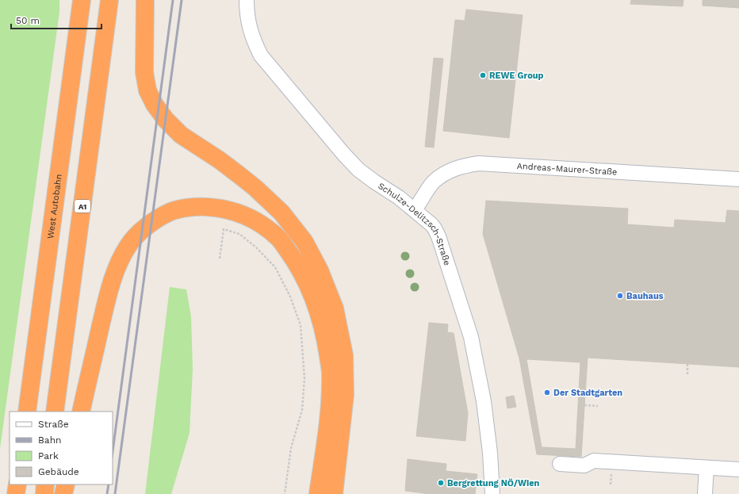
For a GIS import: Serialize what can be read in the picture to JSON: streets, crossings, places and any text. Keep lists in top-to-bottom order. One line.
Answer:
{"streets":{"highway":["West Autobahn","A1"],"street":["Andreas-Maurer-Straße","Schulze-Delitzsch-Straße"]},"crossings":[["Andreas-Maurer-Straße","Schulze-Delitzsch-Straße"]],"places":["REWE Group","Bauhaus","Der Stadtgarten","Bergrettung NÖ/Wien"],"legend":["Straße","Bahn","Park","Gebäude"],"scale_bar":"50 m"}
